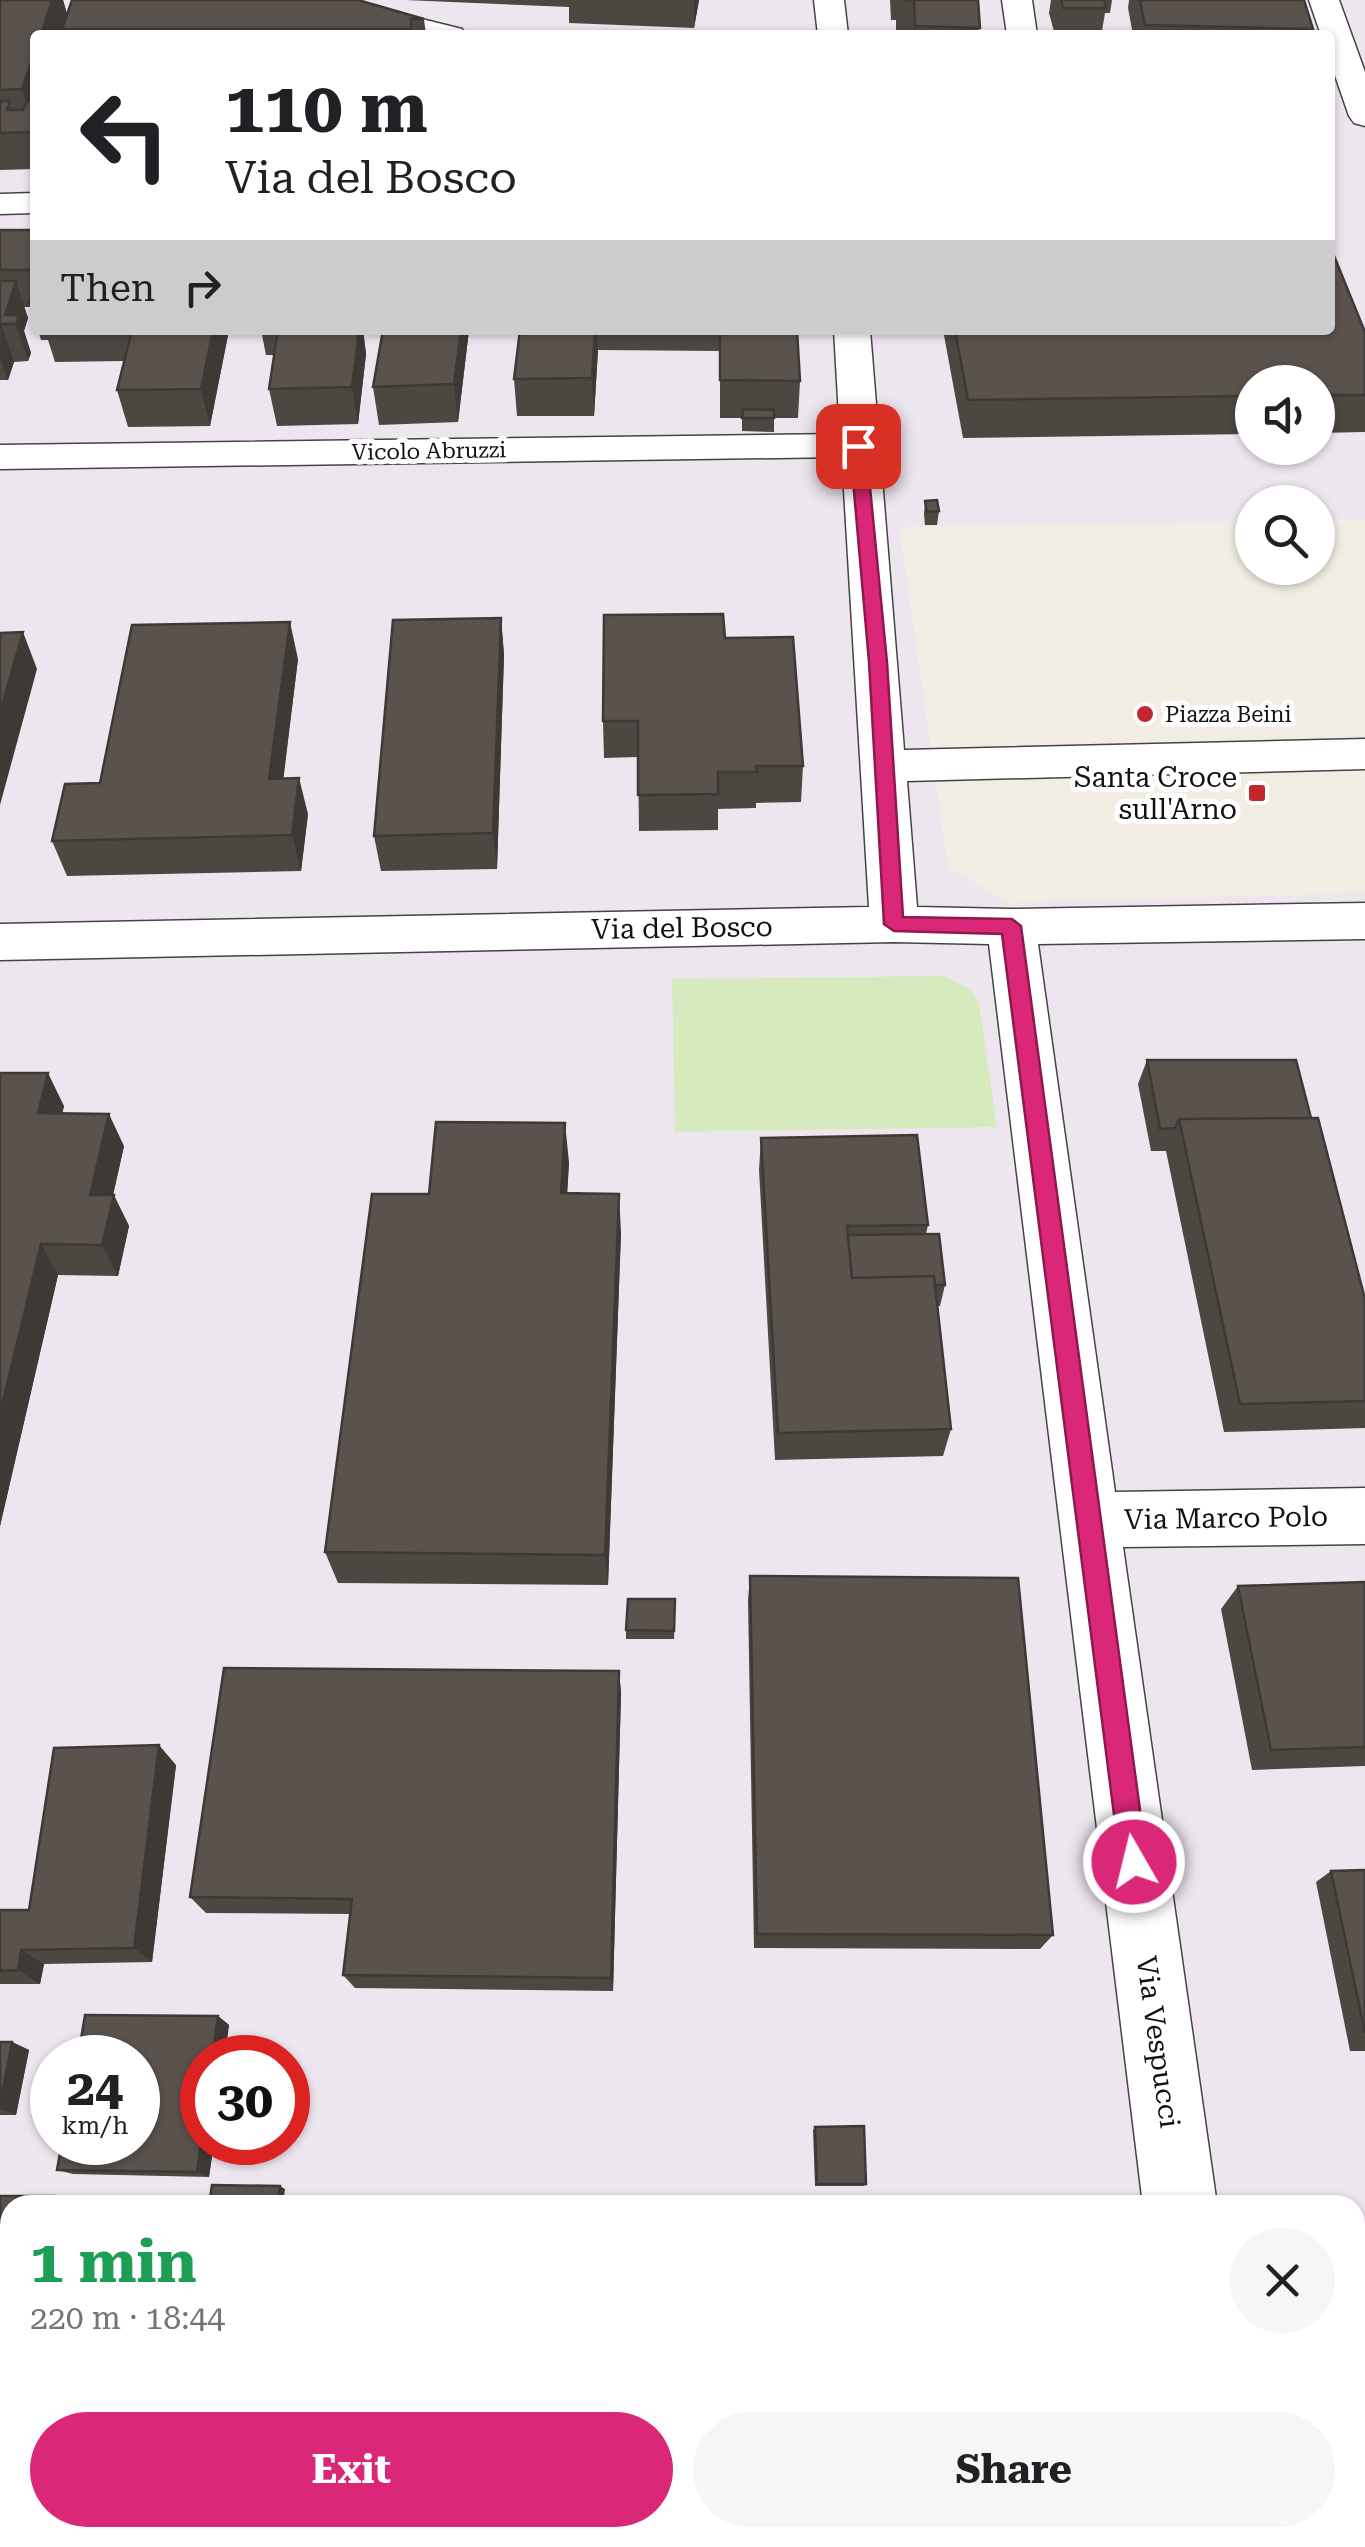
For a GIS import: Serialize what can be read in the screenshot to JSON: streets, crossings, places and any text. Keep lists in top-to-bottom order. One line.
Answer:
{"streets":{"street":["Vicolo Abruzzi","Via del Bosco","Via Marco Polo","Via Vespucci"]},"crossings":[["Via del Bosco","Via Vespucci"],["Via Marco Polo","Via Vespucci"]],"places":{"other":["Piazza Beini"],"transit":["Santa Croce sull'Arno"]},"page":{"turn":["110 m","Via del Bosco"],"then":"Then","speed":"24 km/h","limit":"30","heading":["1 min","220 m · 18:44"],"buttons":["Exit","Share"]}}
